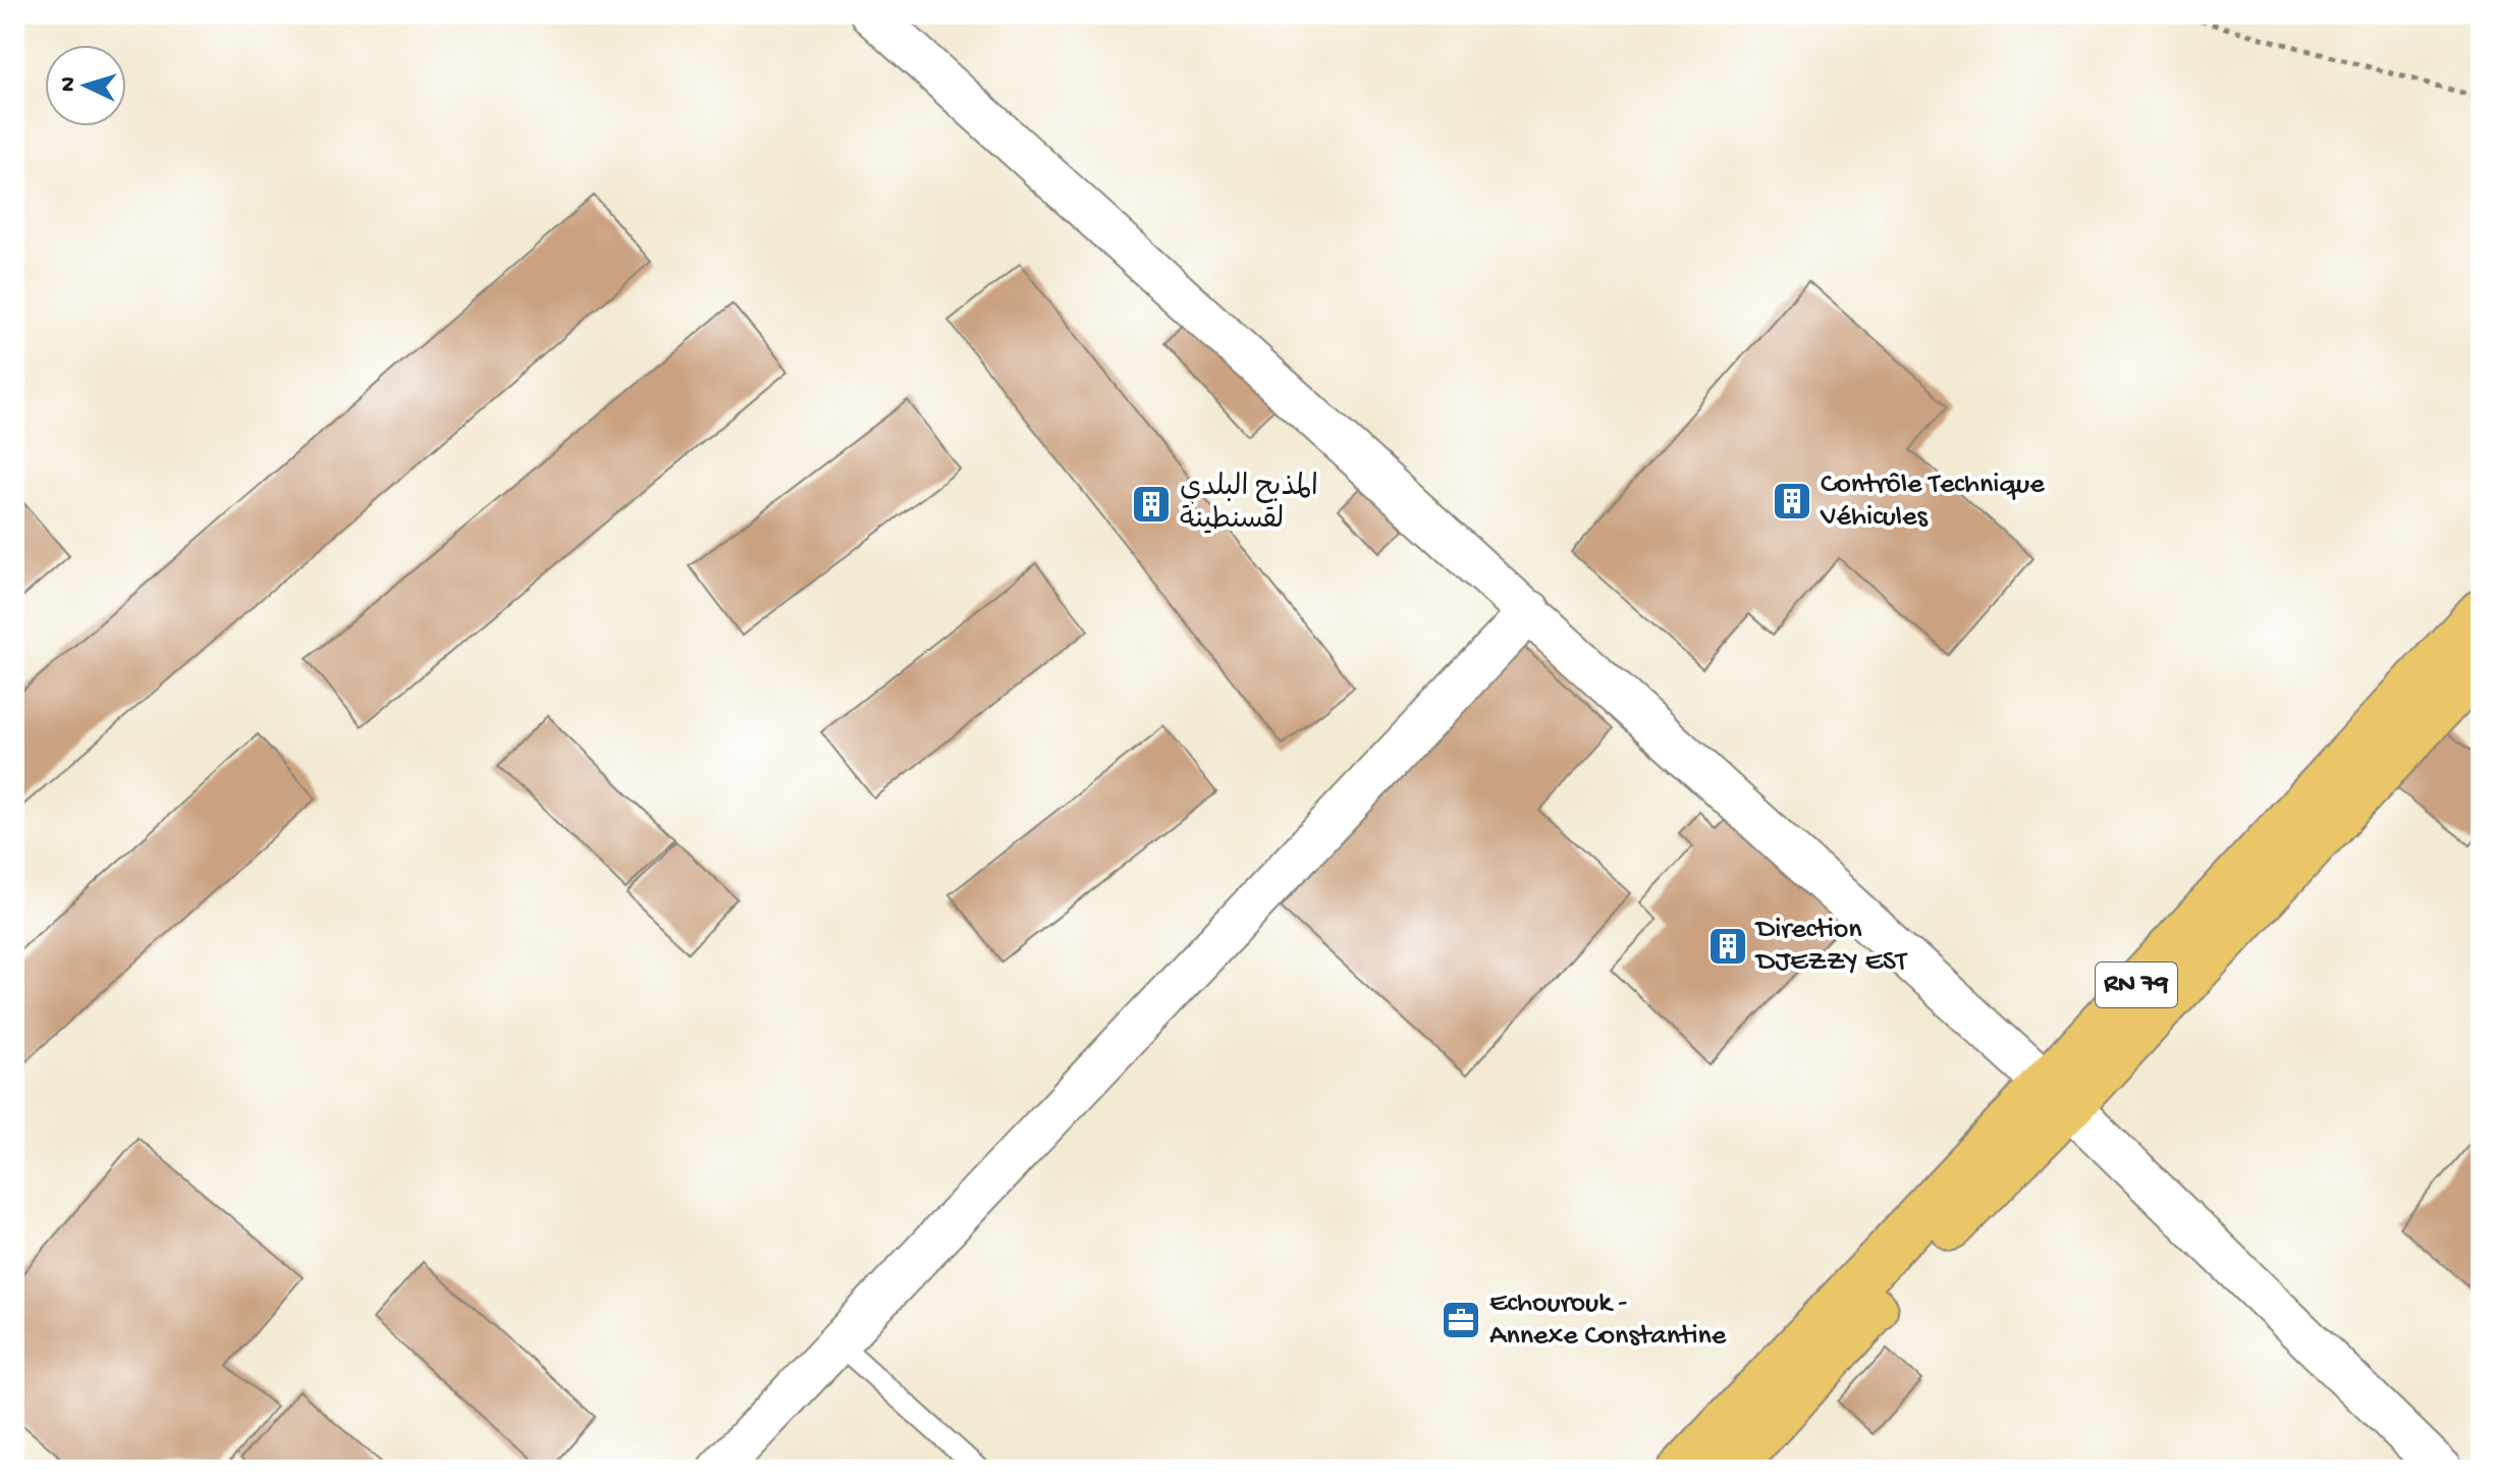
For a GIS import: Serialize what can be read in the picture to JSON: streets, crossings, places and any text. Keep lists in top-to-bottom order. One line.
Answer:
{"streets":{"highway":["RN 79"]},"places":{"building":["Contrôle Technique Véhicules","المذبح البلدي لقسنطينة","Direction DJEZZY EST"],"office":["Echourouk - Annexe Constantine"]},"north":"left"}
